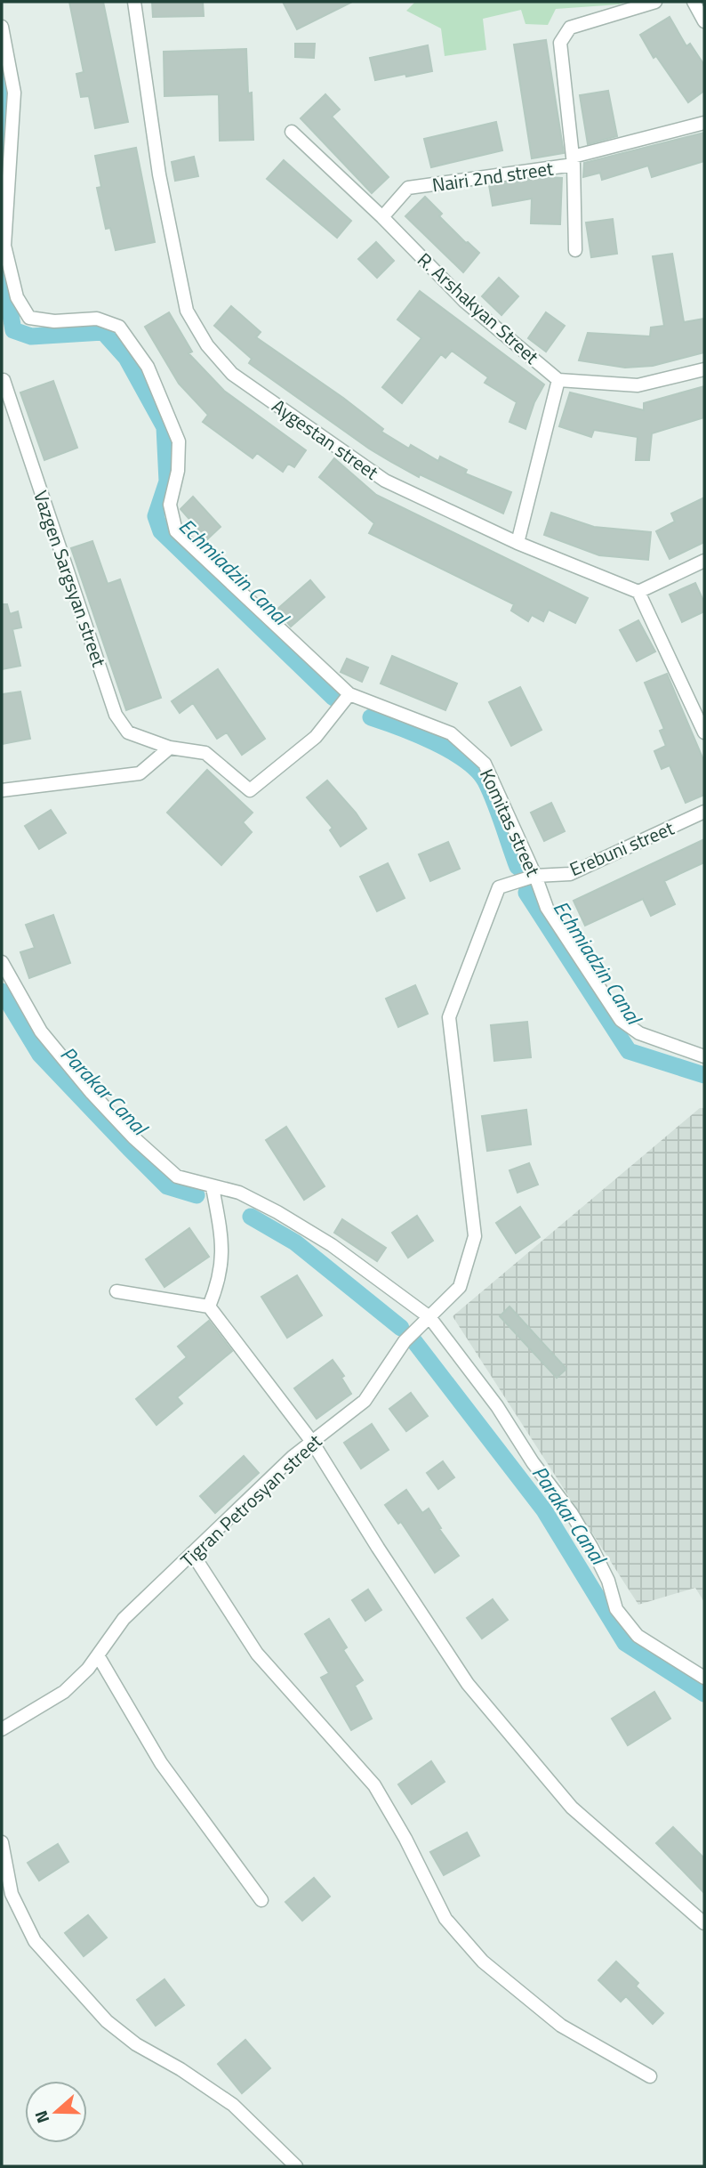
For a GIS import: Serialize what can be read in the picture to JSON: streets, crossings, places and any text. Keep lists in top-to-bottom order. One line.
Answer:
{"streets":{"street":["Nairi 2nd street","R. Arshakyan Street","Aygestan street","Vazgen Sargsyan street","Komitas street","Erebuni street","Tigran Petrosyan street"]},"crossings":[["Nairi 2nd street","R. Arshakyan Street"],["Vazgen Sargsyan street","Komitas street"],["Komitas street","Erebuni street"],["Komitas street","Tigran Petrosyan street"],["Erebuni street","Tigran Petrosyan street"]],"water":["Echmiadzin Canal","Parakar Canal"],"north":"left"}
